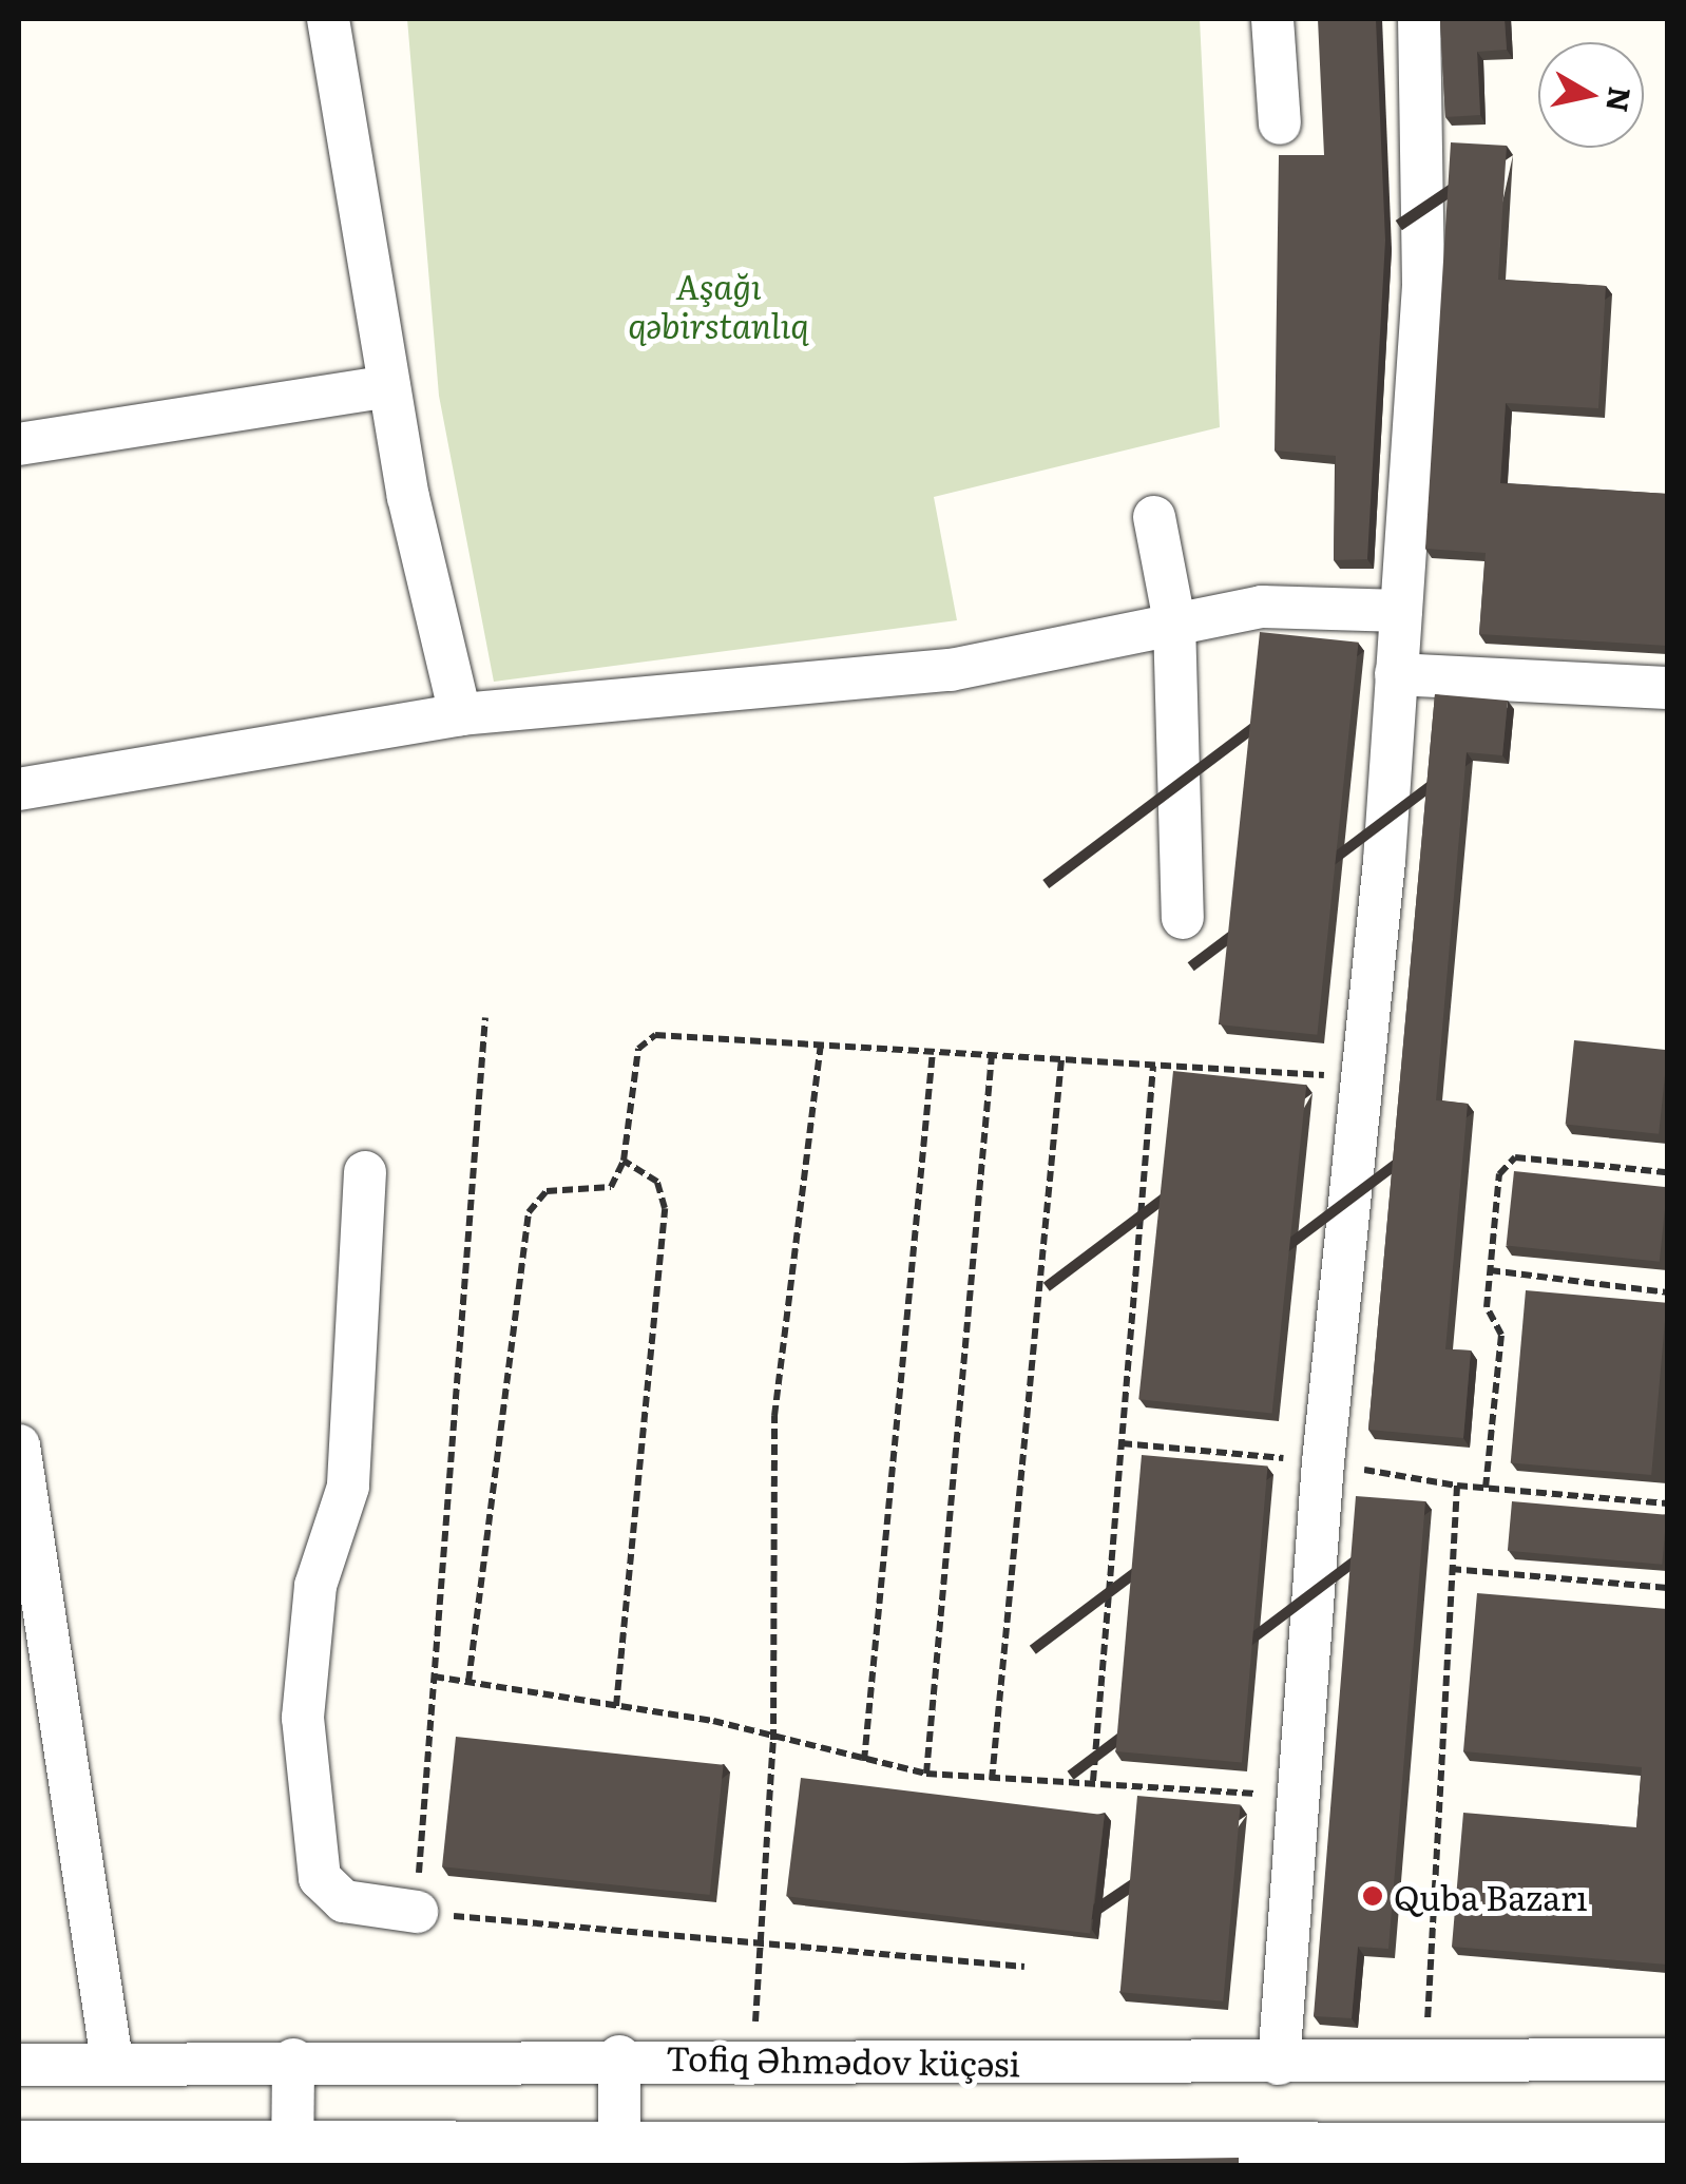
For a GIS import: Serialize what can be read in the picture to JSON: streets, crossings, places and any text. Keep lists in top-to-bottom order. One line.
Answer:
{"streets":{"street":["Tofiq Əhmədov küçəsi"]},"parks":["Aşağı qəbirstanlıq"],"places":["Quba Bazarı"],"north":"right"}
